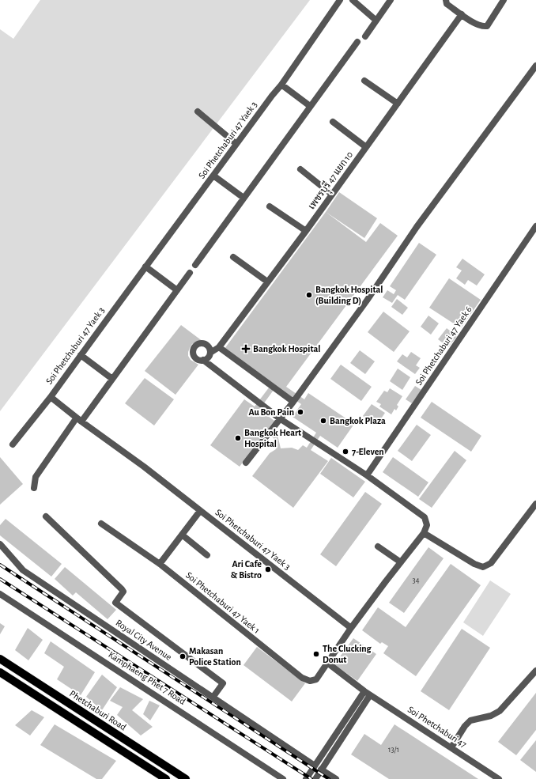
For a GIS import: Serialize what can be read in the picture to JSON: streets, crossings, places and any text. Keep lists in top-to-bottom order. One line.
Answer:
{"streets":{"main road":["Phetchaburi Road"],"street":["Soi Phetchaburi 47 Yaek 3","เพชรบุุรี 47 แยก 10","Soi Phetchaburi 47 Yaek 6","Soi Phetchaburi 47 Yaek 1","Royal City Avenue","Kamphaeng Phet 7 Road","Soi Phetchaburi 47"]},"crossings":[["Soi Phetchaburi 47 Yaek 1","Soi Phetchaburi 47"]],"places":{"other":["Bangkok Hospital (Building D)","Au Bon Pain","Bangkok Plaza","Bangkok Heart Hospital","7-Eleven","Ari Cafe & Bistro","The Clucking Donut","Makasan Police Station"],"health":["Bangkok Hospital"]},"house_numbers":["34","13/1"]}
